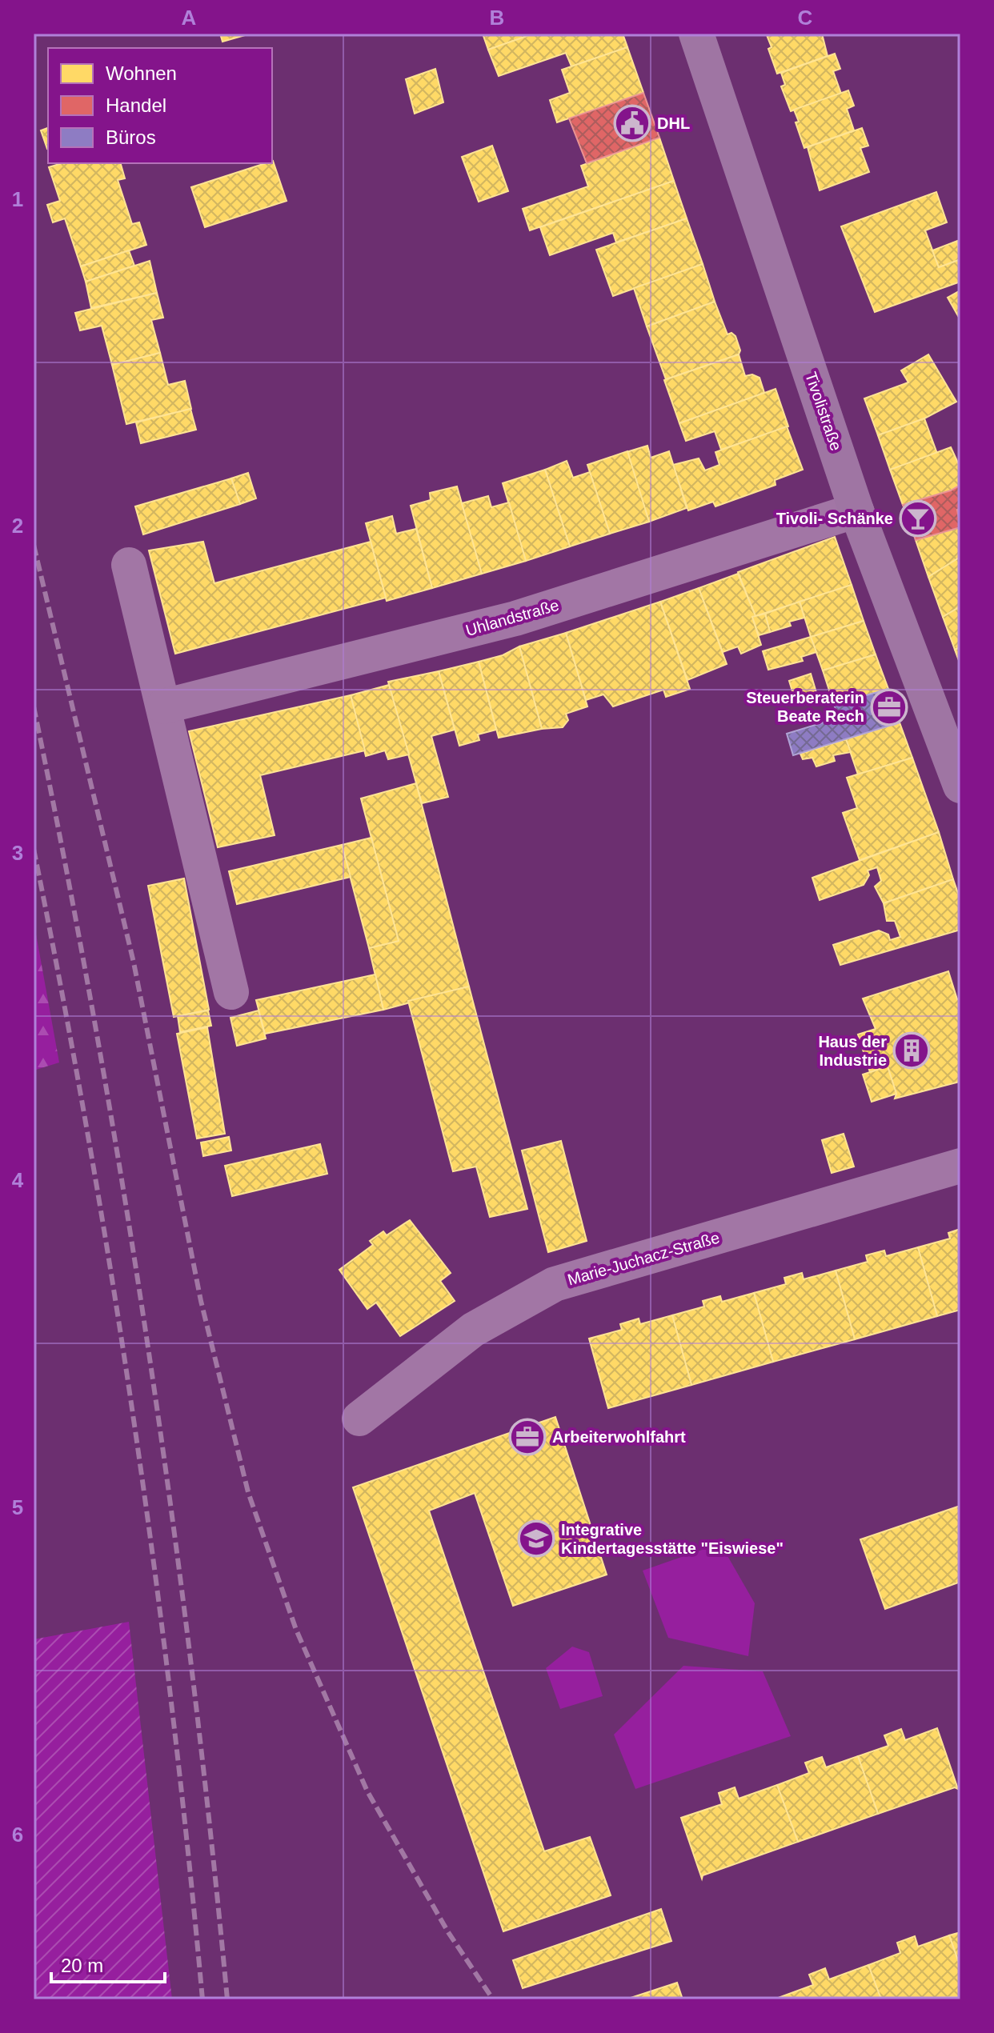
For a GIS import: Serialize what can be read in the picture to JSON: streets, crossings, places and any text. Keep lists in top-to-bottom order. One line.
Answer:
{"streets":{"main road":["Tivolistraße"],"street":["Uhlandstraße","Marie-Juchacz-Straße"]},"crossings":[["Tivolistraße","Uhlandstraße"]],"places":{"public building":["DHL"],"bar":["Tivoli- Schänke"],"office":["Steuerberaterin Beate Rech","Arbeiterwohlfahrt"],"building":["Haus der Industrie"],"school or university":["Integrative Kindertagesstätte \"Eiswiese\""]},"legend":["Wohnen","Handel","Büros"],"scale_bar":"20 m","grid":{"columns":["A","B","C"],"rows":["1","2","3","4","5","6"]}}
